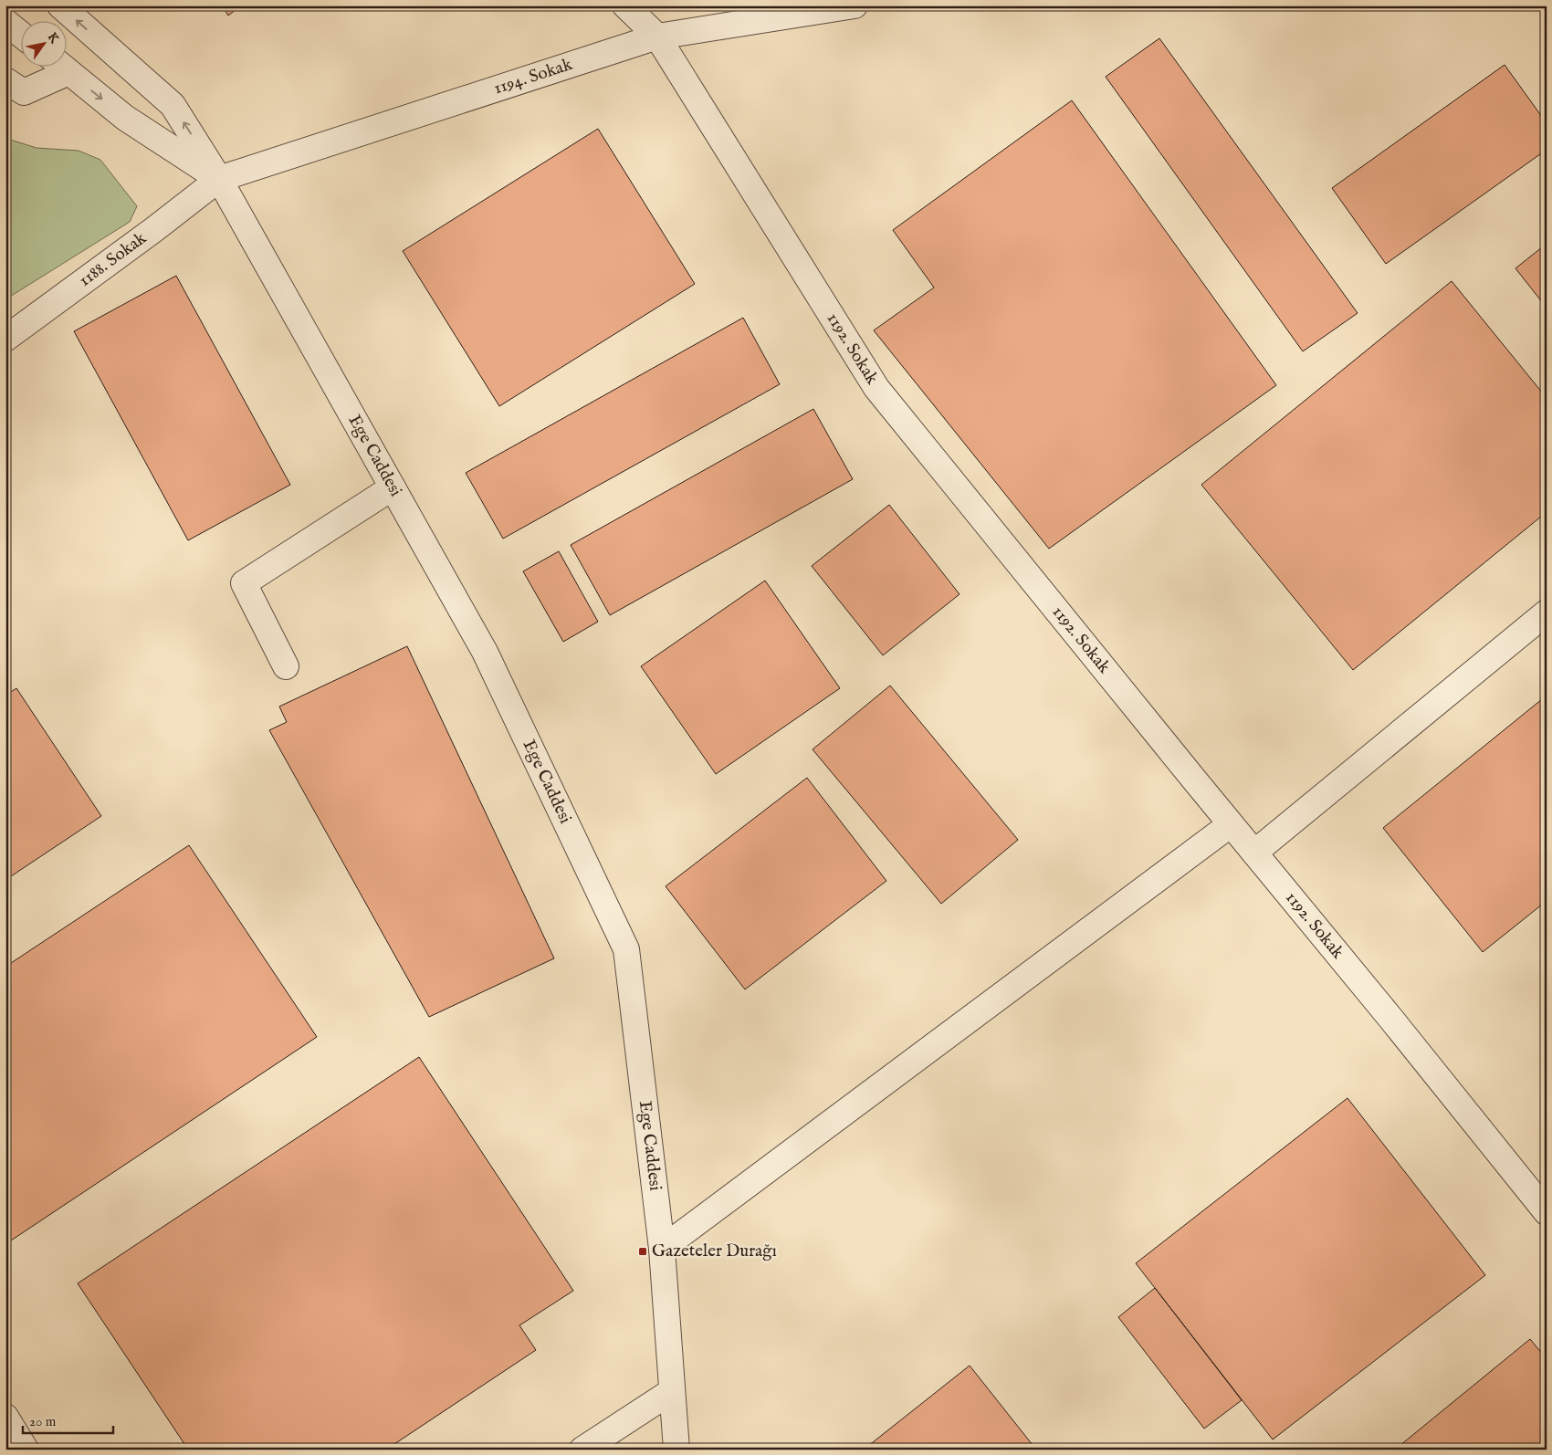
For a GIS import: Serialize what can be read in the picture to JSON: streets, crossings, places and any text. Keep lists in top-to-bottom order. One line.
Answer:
{"streets":{"street":["1194. Sokak","1188. Sokak","1192. Sokak","Ege Caddesi"]},"crossings":[["1194. Sokak","1188. Sokak"],["1194. Sokak","1192. Sokak"],["1194. Sokak","Ege Caddesi"],["1188. Sokak","Ege Caddesi"]],"places":{"transit":["Gazeteler Durağı"]},"scale_bar":"20 m","north":"top right"}
